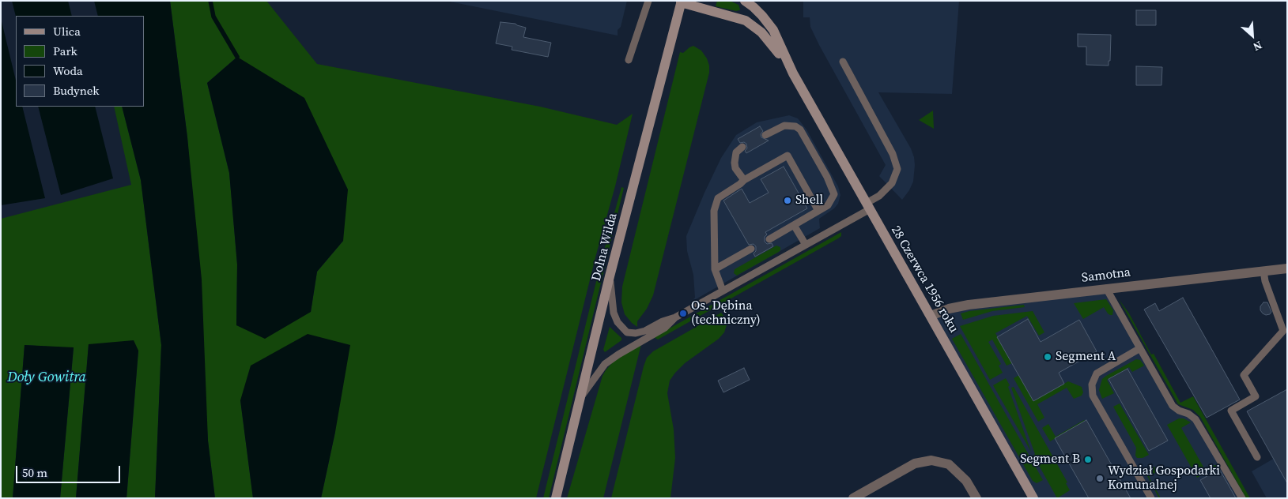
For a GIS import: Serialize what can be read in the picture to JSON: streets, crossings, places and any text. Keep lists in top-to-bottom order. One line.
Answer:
{"streets":{"street":["Dolna Wilda","Samotna","28 Czerwca 1956 roku"]},"crossings":[["Dolna Wilda","28 Czerwca 1956 roku"],["Samotna","28 Czerwca 1956 roku"]],"water":["Doły Gowitra"],"places":["Shell","Os. Dębina (techniczny)","Segment A","Segment B","Wydział Gospodarki Komunalnej"],"legend":["Ulica","Park","Woda","Budynek"],"scale_bar":"50 m","north":"bottom right"}
